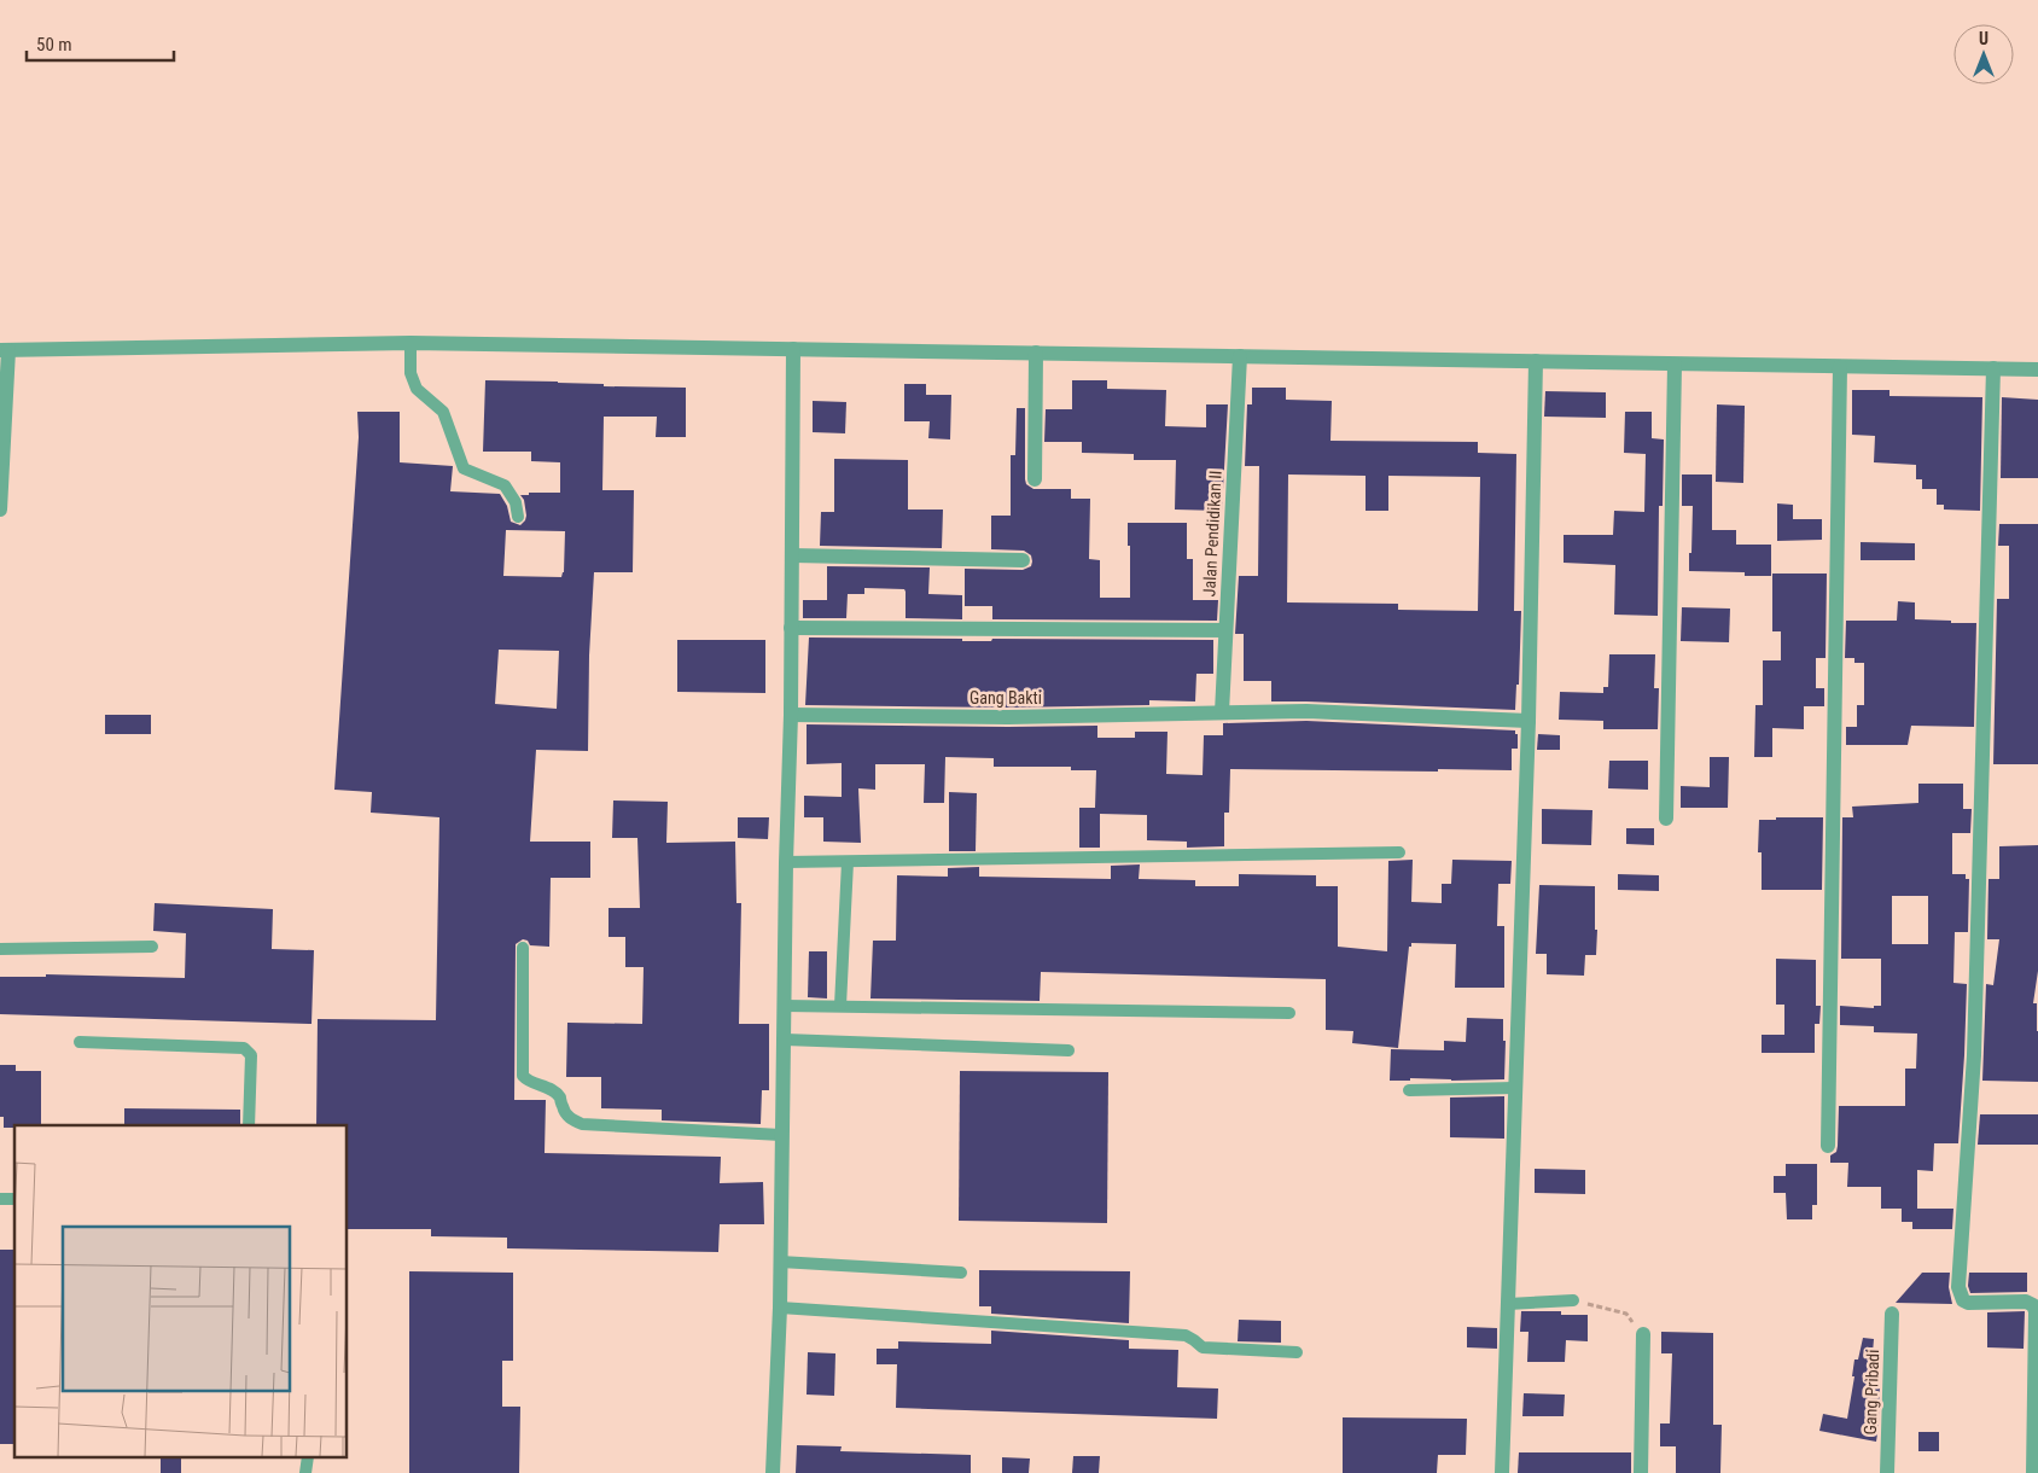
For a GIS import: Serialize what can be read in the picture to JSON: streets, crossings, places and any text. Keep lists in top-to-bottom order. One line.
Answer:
{"streets":{"street":["Jalan Pendidikan II","Gang Bakti","Gang Pribadi"]},"crossings":[["Jalan Pendidikan II","Gang Bakti"]],"scale_bar":"50 m","north":"top"}
